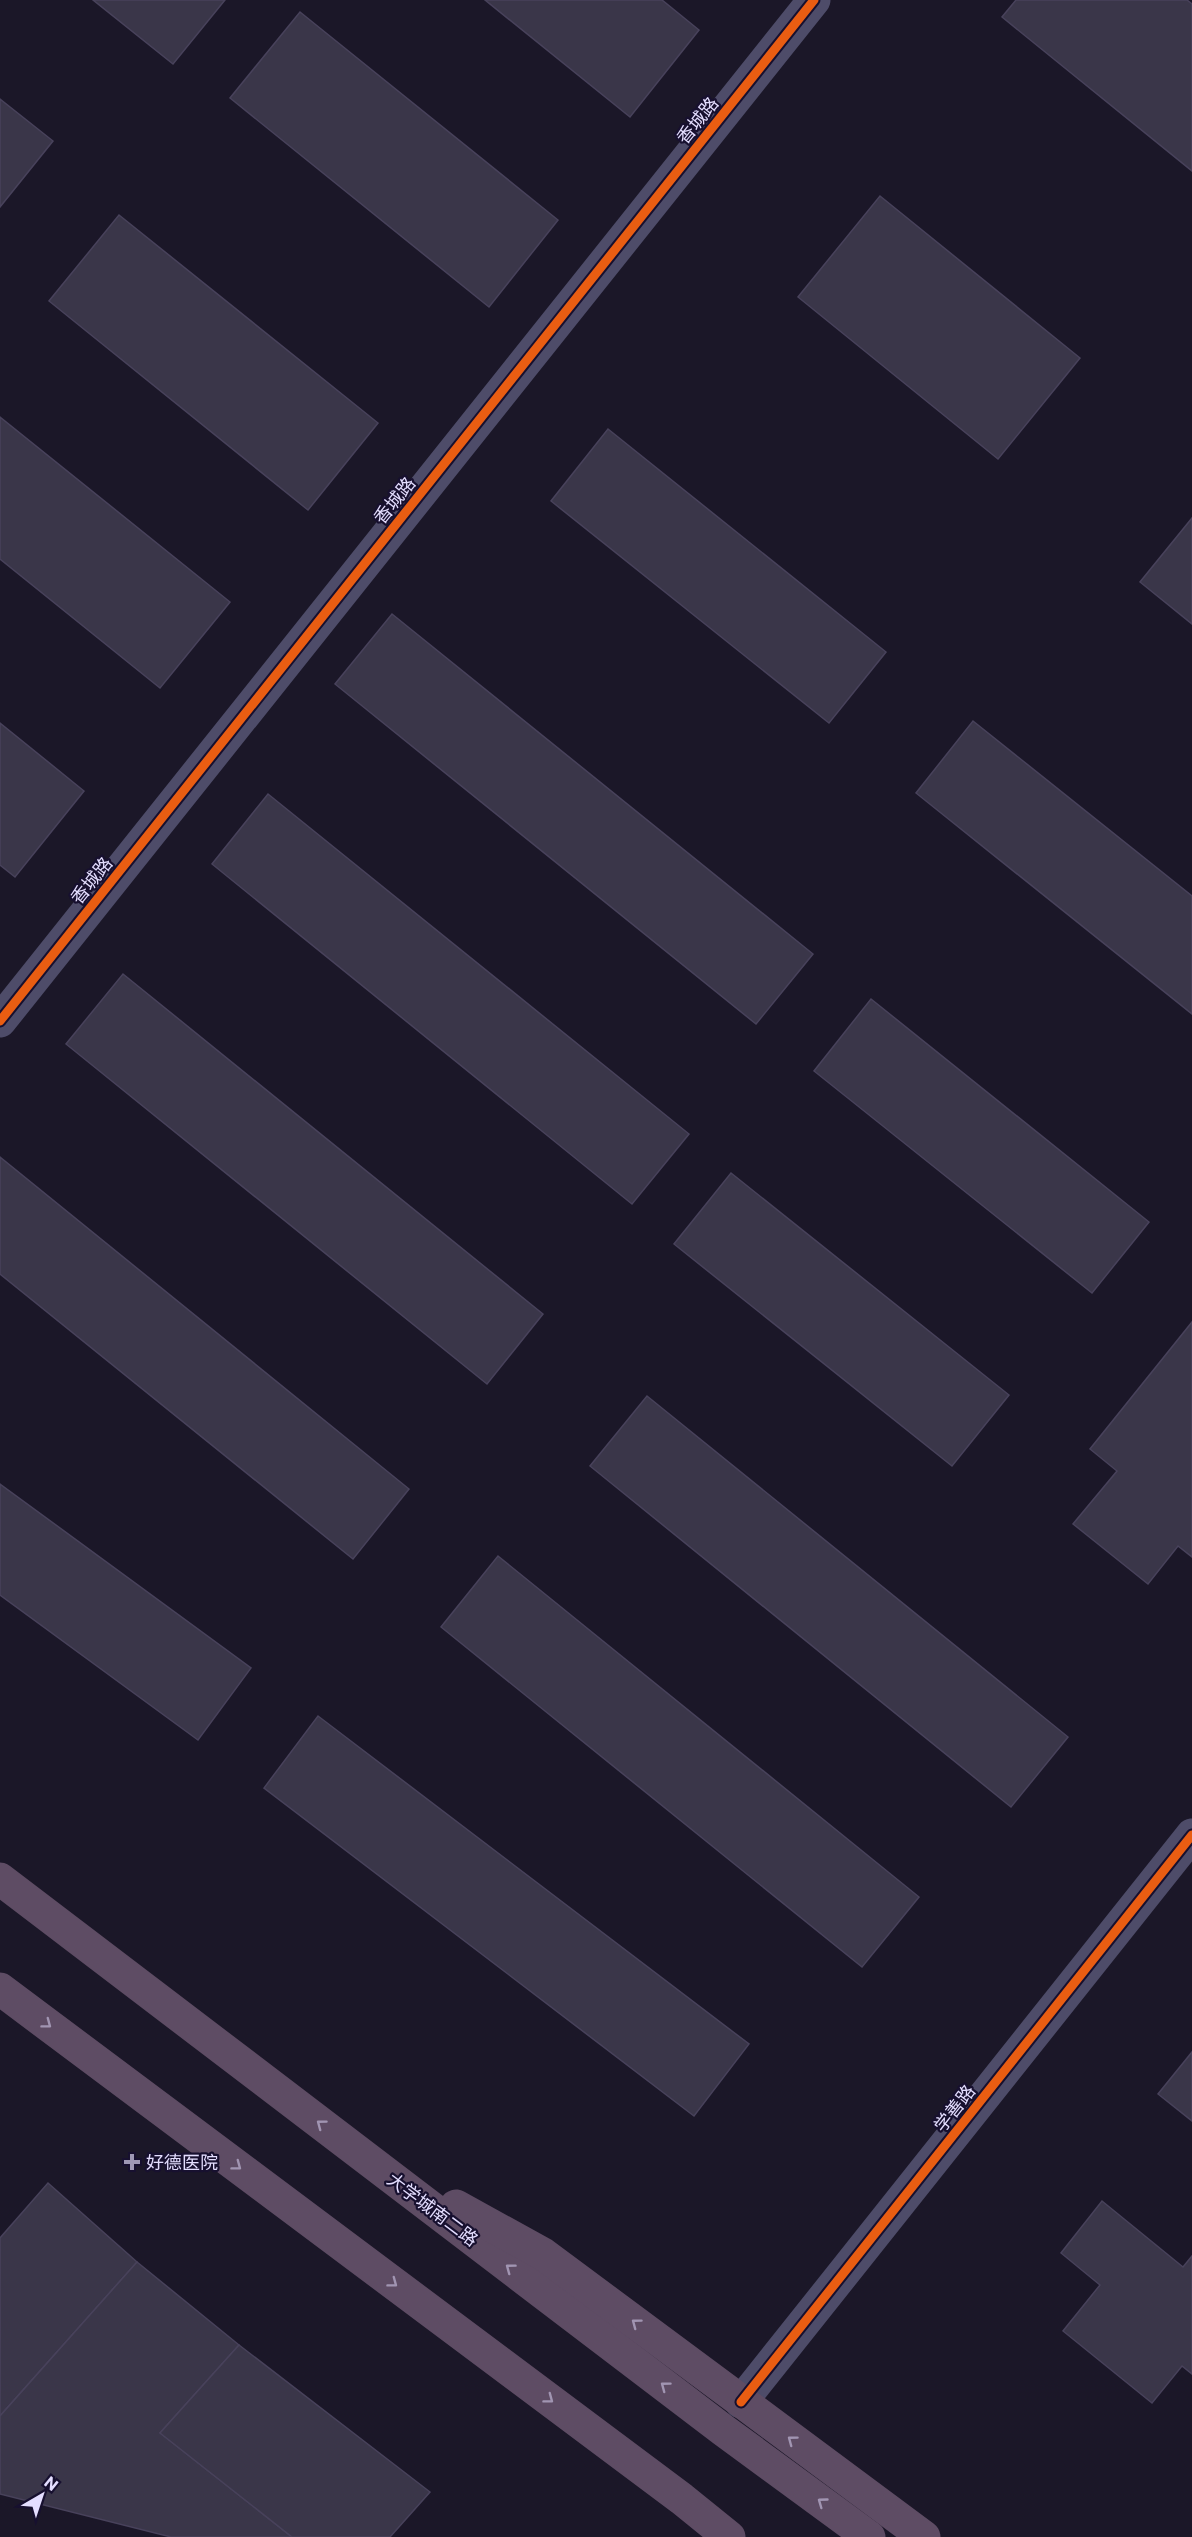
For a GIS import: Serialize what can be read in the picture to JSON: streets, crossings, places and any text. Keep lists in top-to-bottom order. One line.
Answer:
{"streets":{"highway":["大学城南二路"],"street":["香城路","学善路"]},"places":{"health":["好德医院"]},"north":"top right"}
